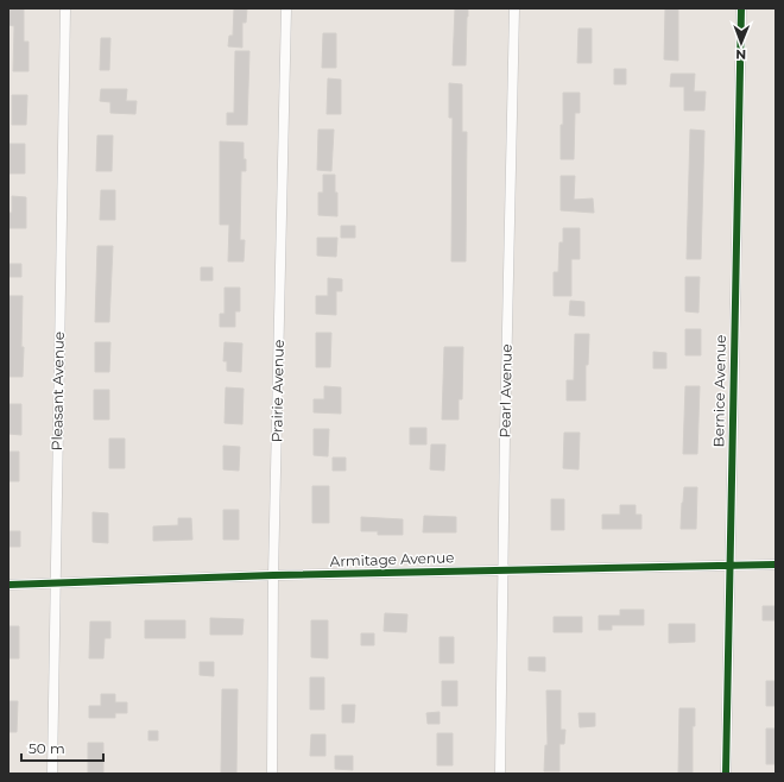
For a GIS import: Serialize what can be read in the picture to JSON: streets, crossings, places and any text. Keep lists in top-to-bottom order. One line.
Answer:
{"streets":{"street":["Pleasant Avenue","Prairie Avenue","Pearl Avenue","Bernice Avenue","Armitage Avenue"]},"crossings":[["Pleasant Avenue","Armitage Avenue"],["Prairie Avenue","Armitage Avenue"],["Pearl Avenue","Armitage Avenue"],["Bernice Avenue","Armitage Avenue"]],"scale_bar":"50 m","north":"bottom"}
